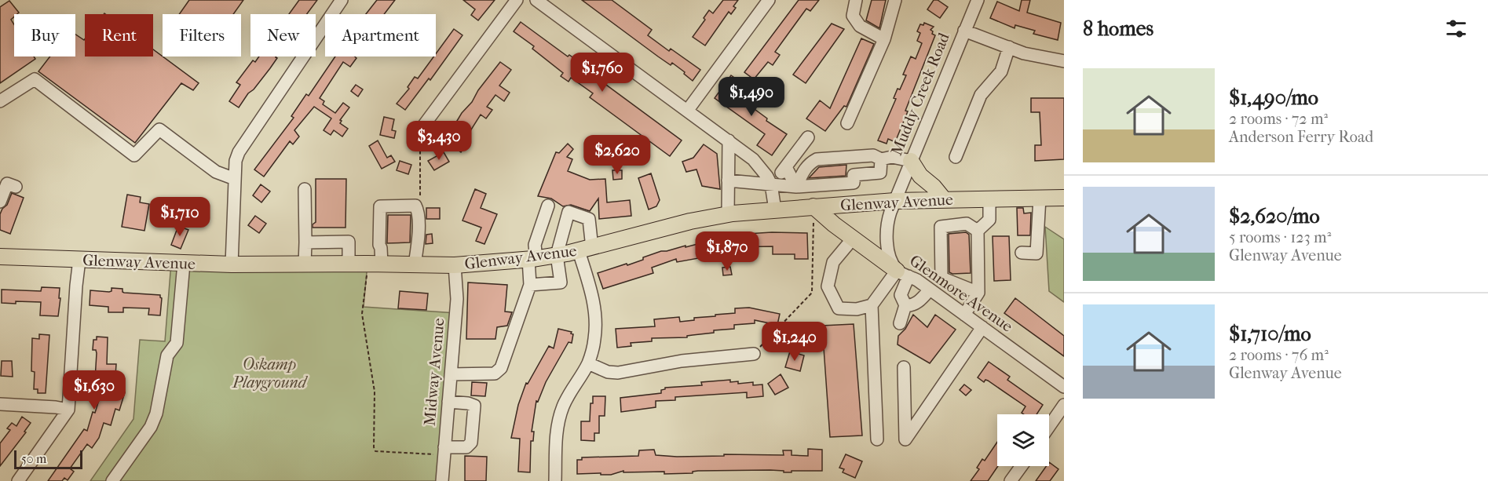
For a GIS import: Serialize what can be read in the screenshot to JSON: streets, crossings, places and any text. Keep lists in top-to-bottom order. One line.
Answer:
{"streets":{"main road":["Glenway Avenue"],"street":["Muddy Creek Road","Glenmore Avenue","Midway Avenue"]},"crossings":[["Muddy Creek Road","Glenway Avenue"],["Muddy Creek Road","Glenmore Avenue"],["Glenway Avenue","Glenmore Avenue"],["Glenway Avenue","Midway Avenue"]],"parks":["Oskamp Playground"],"scale_bar":"50 m","page":{"heading":"8 homes","chip":["Buy","Rent","Filters","New","Apartment"],"price":["$1,760","$1,490","$3,430","$2,620","$1,710","$1,870","$1,240","$1,630"],"list":[{"name":"$1,490/mo","note":"2 rooms · 72 m² · Anderson Ferry Road"},{"name":"$2,620/mo","note":"5 rooms · 123 m² · Glenway Avenue"},{"name":"$1,710/mo","note":"2 rooms · 76 m² · Glenway Avenue"}],"scale":"50 m"}}
